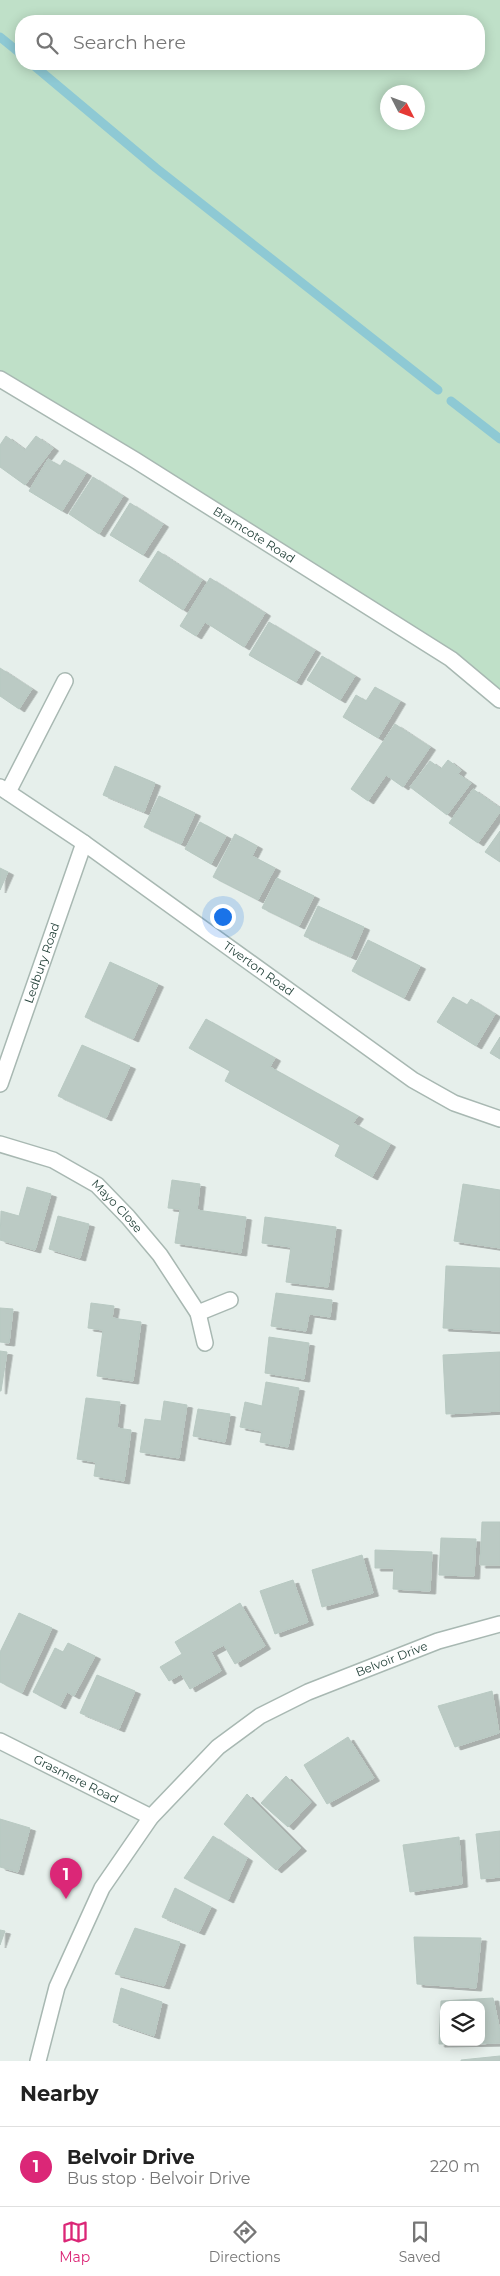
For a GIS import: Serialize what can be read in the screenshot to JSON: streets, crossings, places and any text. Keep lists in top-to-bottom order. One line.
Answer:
{"streets":{"street":["Bramcote Road","Ledbury Road","Tiverton Road","Mayo Close","Belvoir Drive","Grasmere Road"]},"crossings":[["Ledbury Road","Tiverton Road"],["Belvoir Drive","Grasmere Road"]],"north":"bottom right","page":{"search":"Search here","pins":"1","heading":"Nearby","list":[{"mark":"1","name":"Belvoir Drive","note":"Bus stop · Belvoir Drive","value":"220 m"}],"nav":["Map","Directions","Saved"]}}
